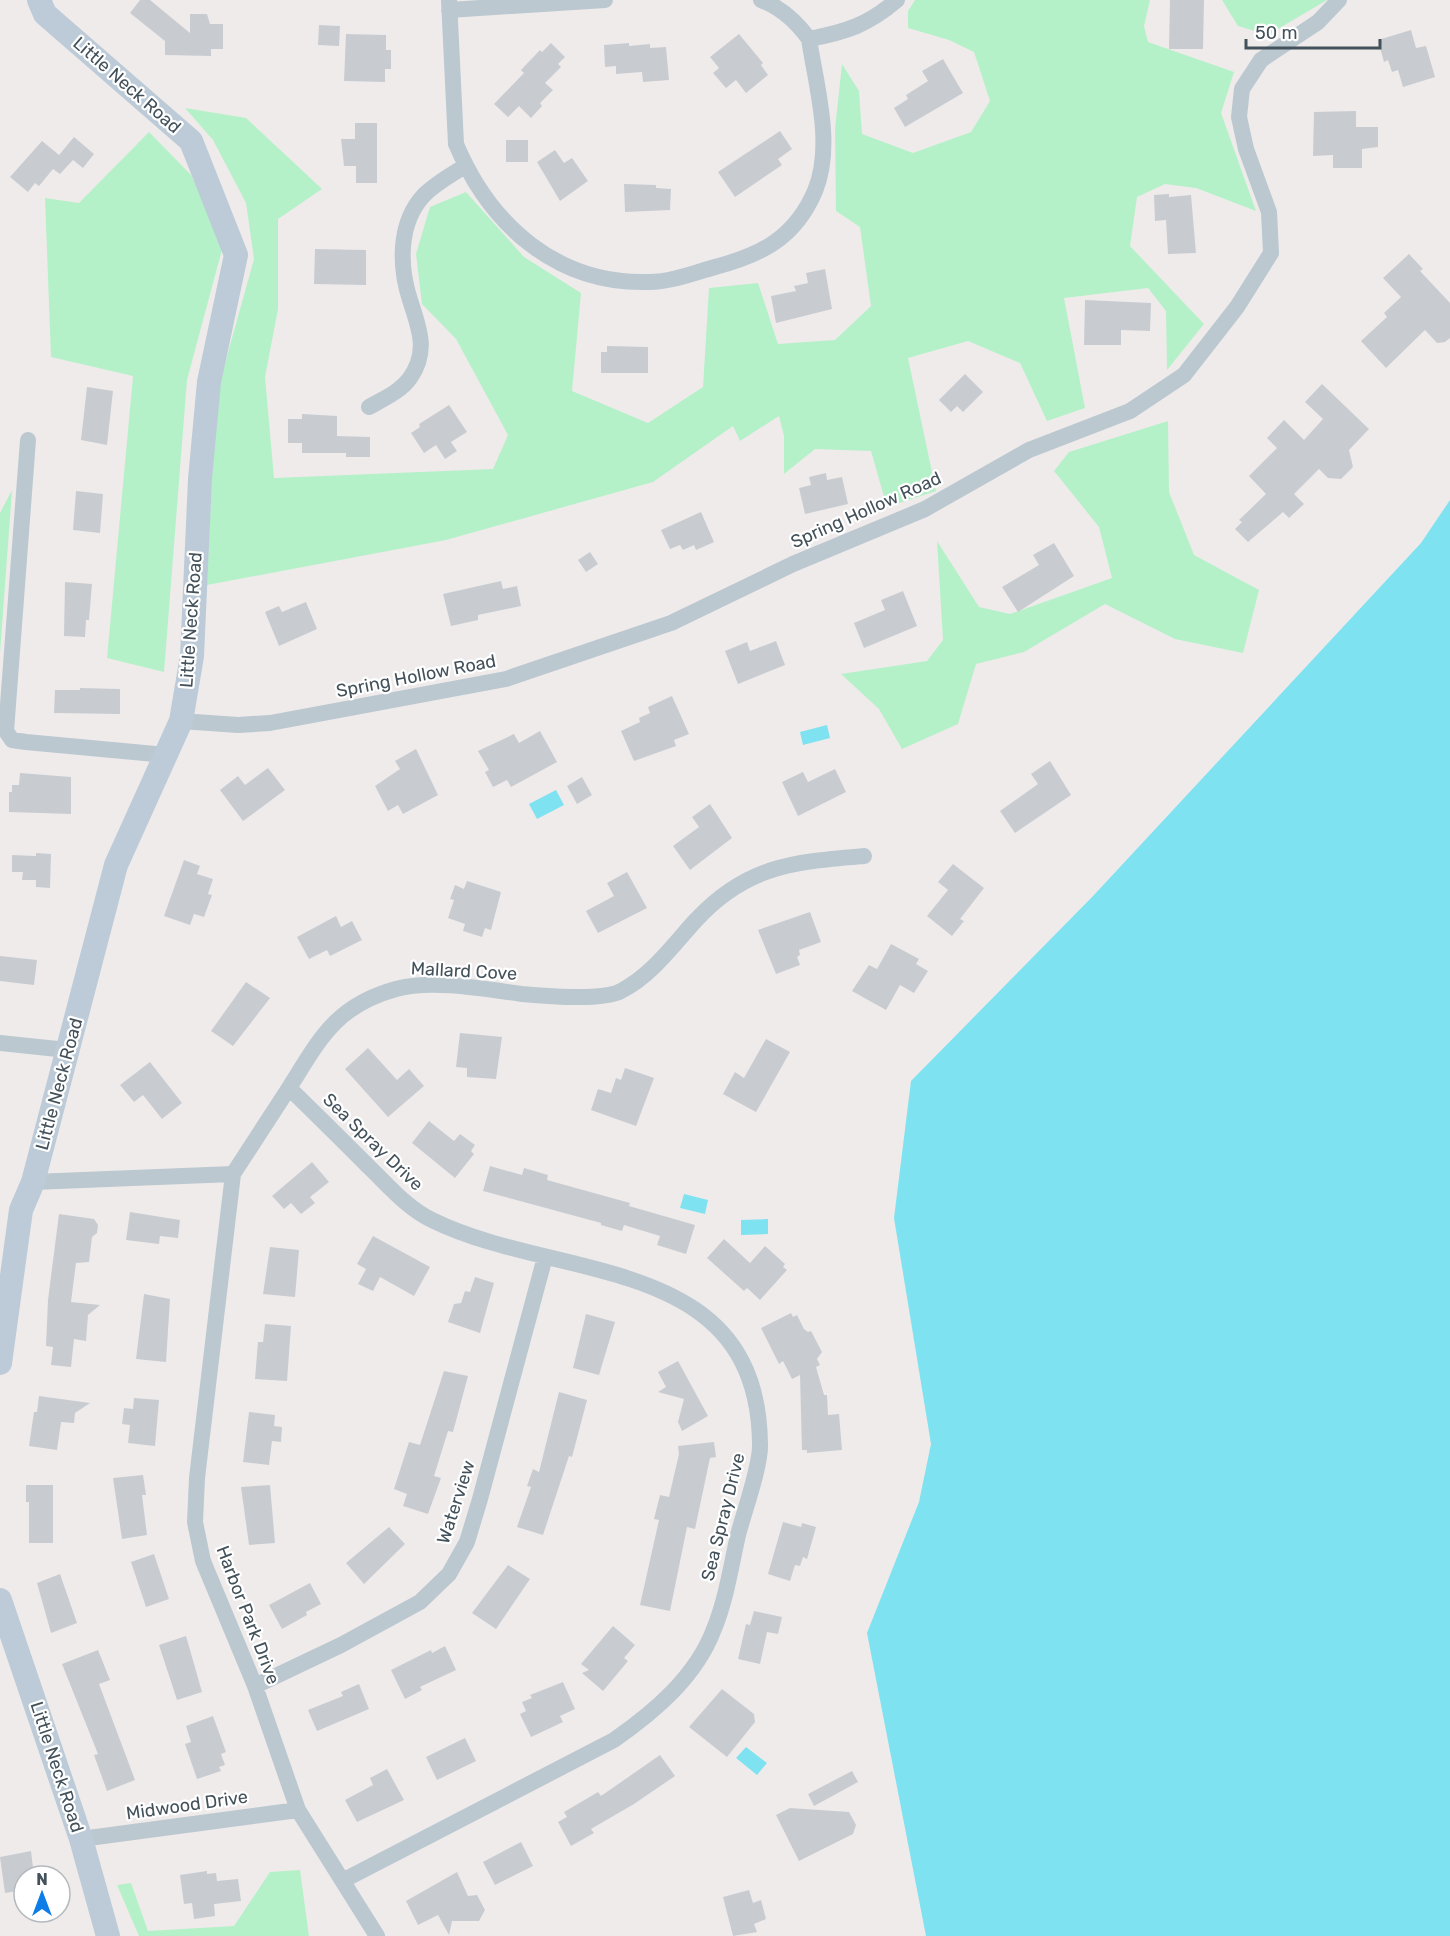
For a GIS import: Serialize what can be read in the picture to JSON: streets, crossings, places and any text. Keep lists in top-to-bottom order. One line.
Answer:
{"streets":{"street":["Little Neck Road","Spring Hollow Road","Mallard Cove","Sea Spray Drive","Waterview","Harbor Park Drive","Midwood Drive"]},"crossings":[["Little Neck Road","Spring Hollow Road"],["Little Neck Road","Midwood Drive"],["Mallard Cove","Sea Spray Drive"],["Mallard Cove","Harbor Park Drive"],["Sea Spray Drive","Waterview"],["Sea Spray Drive","Harbor Park Drive"],["Waterview","Harbor Park Drive"],["Harbor Park Drive","Midwood Drive"]],"scale_bar":"50 m","north":"top"}
